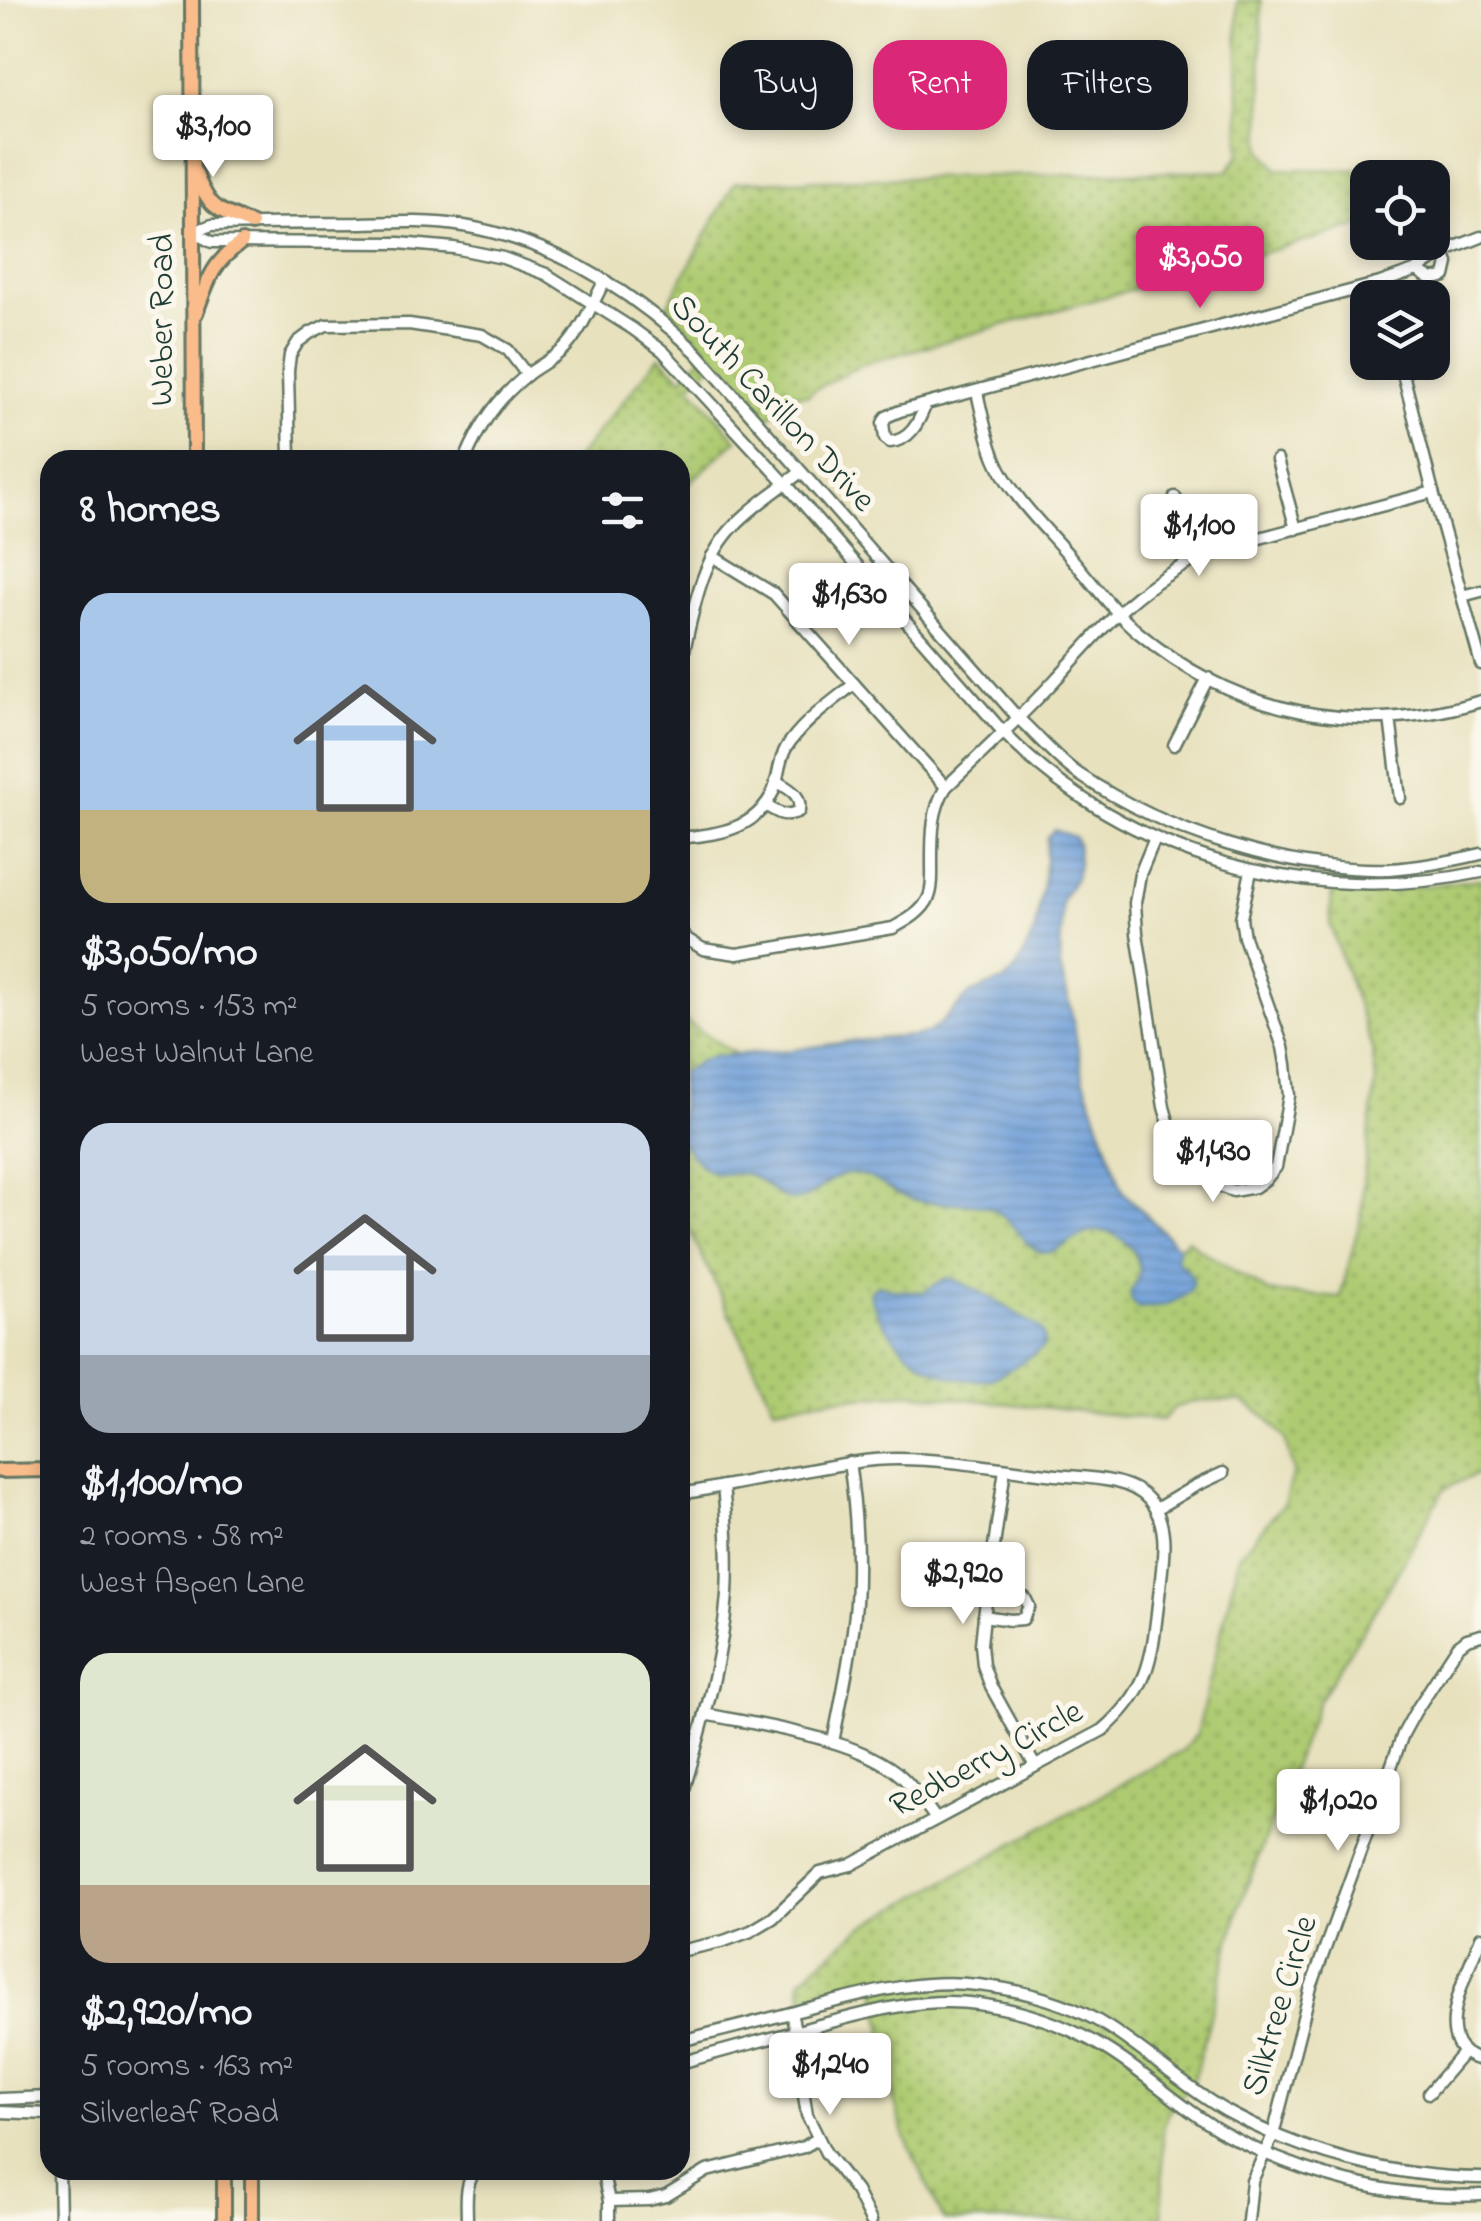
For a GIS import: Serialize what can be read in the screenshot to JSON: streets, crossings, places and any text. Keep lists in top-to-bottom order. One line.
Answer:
{"streets":{"main road":["Weber Road"],"street":["South Carillon Drive","Redberry Circle","Silktree Circle"]},"crossings":[["Weber Road","South Carillon Drive"]],"page":{"chip":["Buy","Rent","Filters"],"price":["$3,100","$3,050","$1,100","$1,630","$1,430","$2,920","$1,020","$1,240"],"heading":"8 homes","list":[{"name":"$3,050/mo","note":"5 rooms · 153 m² · West Walnut Lane"},{"name":"$1,100/mo","note":"2 rooms · 58 m² · West Aspen Lane"},{"name":"$2,920/mo","note":"5 rooms · 163 m² · Silverleaf Road"}]}}
